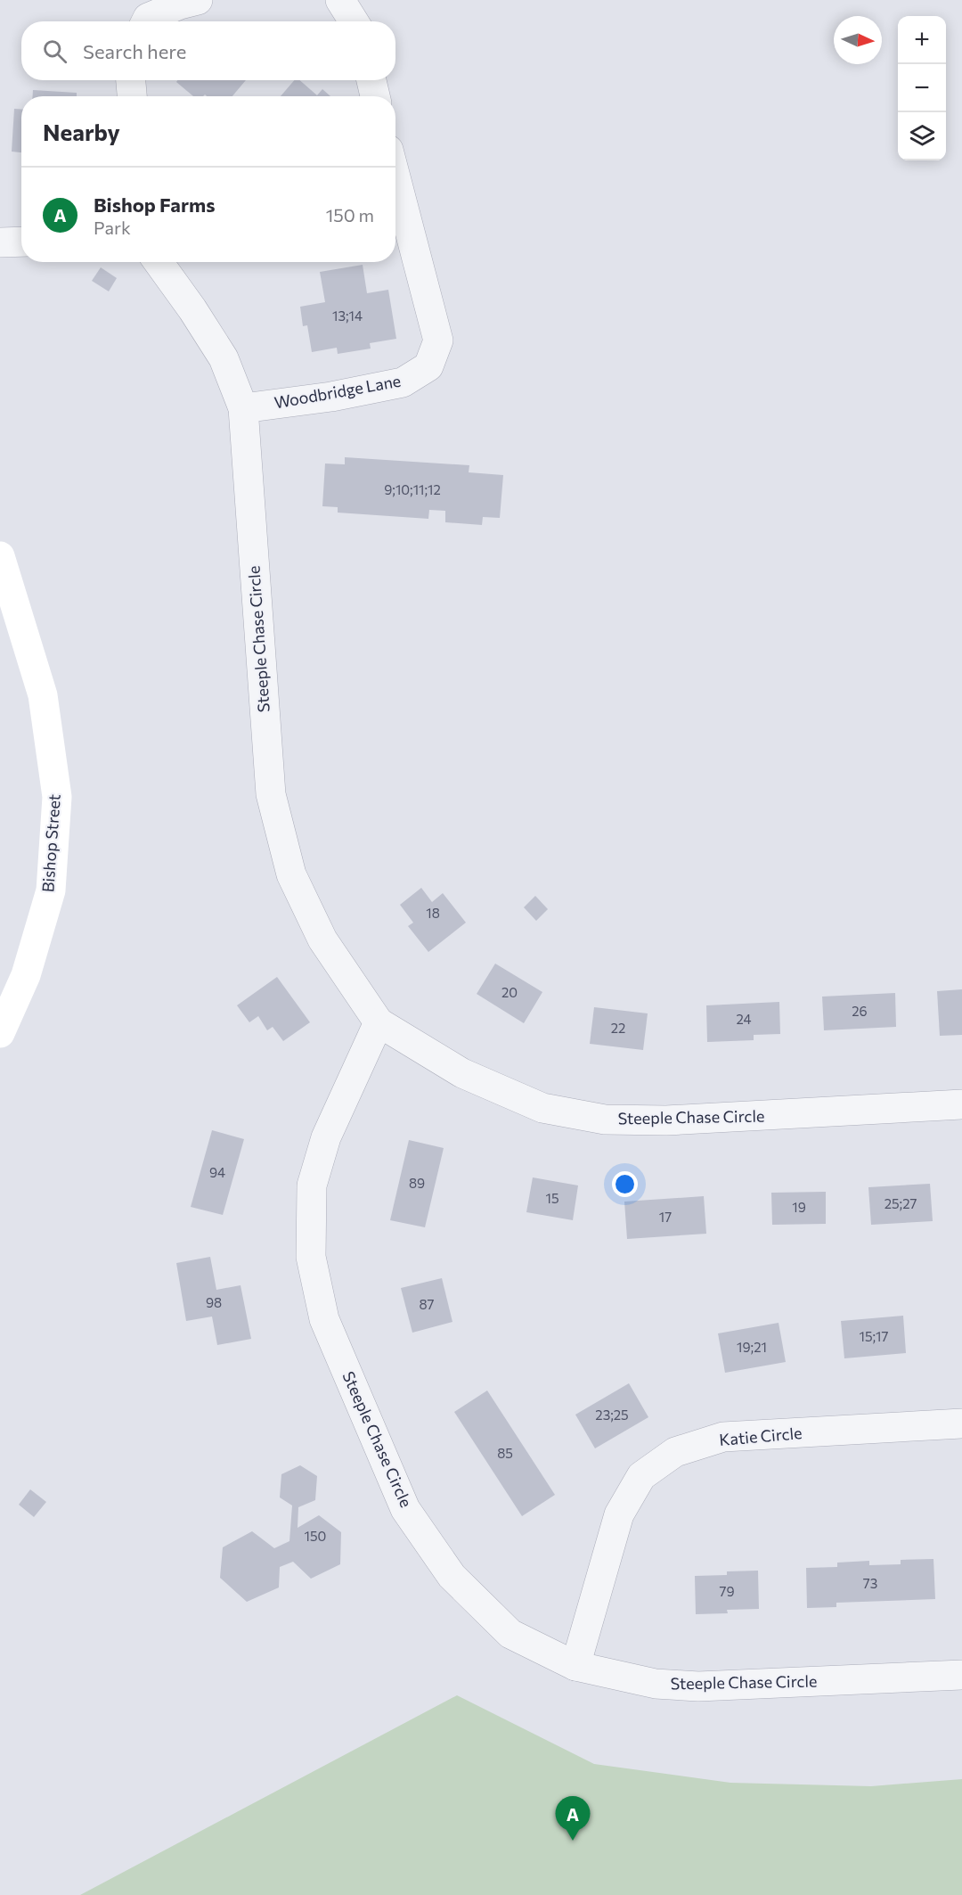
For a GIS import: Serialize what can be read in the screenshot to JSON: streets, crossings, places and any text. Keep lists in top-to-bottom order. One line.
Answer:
{"streets":{"street":["Woodbridge Lane","Steeple Chase Circle","Bishop Street","Katie Circle"]},"crossings":[["Woodbridge Lane","Steeple Chase Circle"],["Steeple Chase Circle","Katie Circle"]],"house_numbers":["13;14","9;10;11;12","18","20","26","24","22","94","89","15","25;27","19","17","98","87","15;17","19;21","23;25","85","150","73","79"],"north":"right","page":{"map_buttons":["+","−"],"search":"Search here","heading":"Nearby","list":[{"mark":"A","name":"Bishop Farms","note":"Park","value":"150 m"}],"pins":"A"}}
